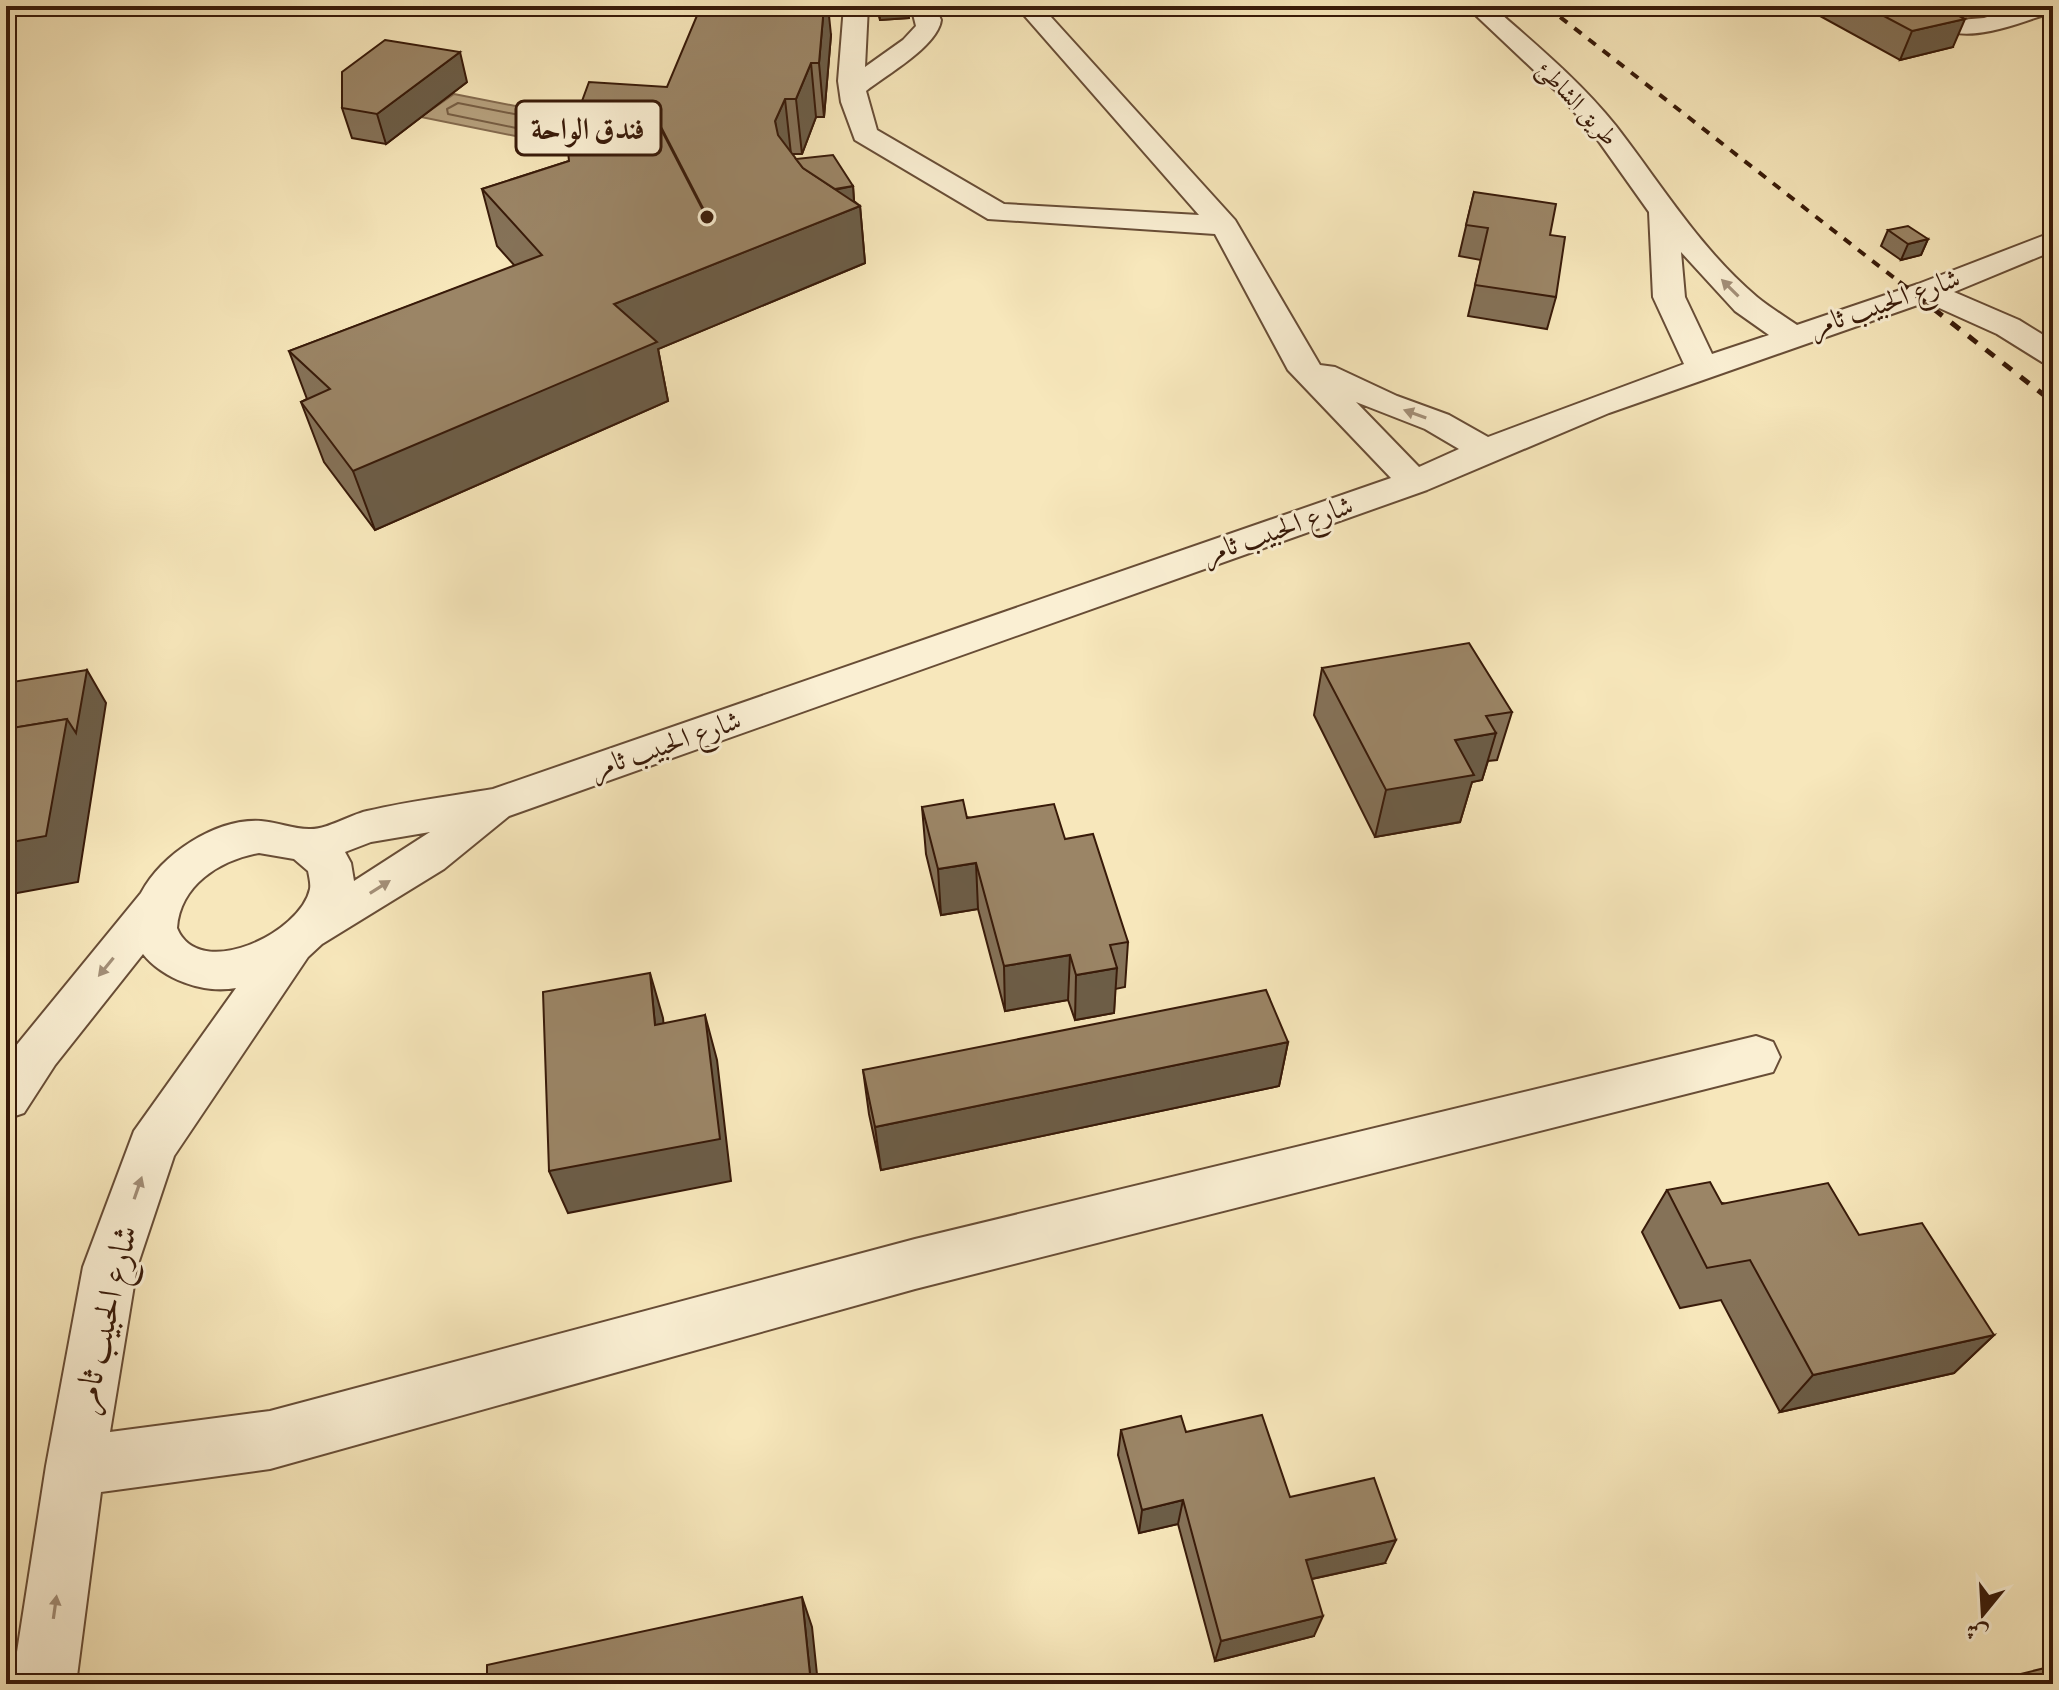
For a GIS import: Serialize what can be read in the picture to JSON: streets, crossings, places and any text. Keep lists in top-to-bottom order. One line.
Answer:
{"streets":{"street":["طريق الشاطئ","شارع الحبيب ثامر"]},"crossings":[["طريق الشاطئ","شارع الحبيب ثامر"]],"places":["فندق الواحة"],"north":"bottom"}
